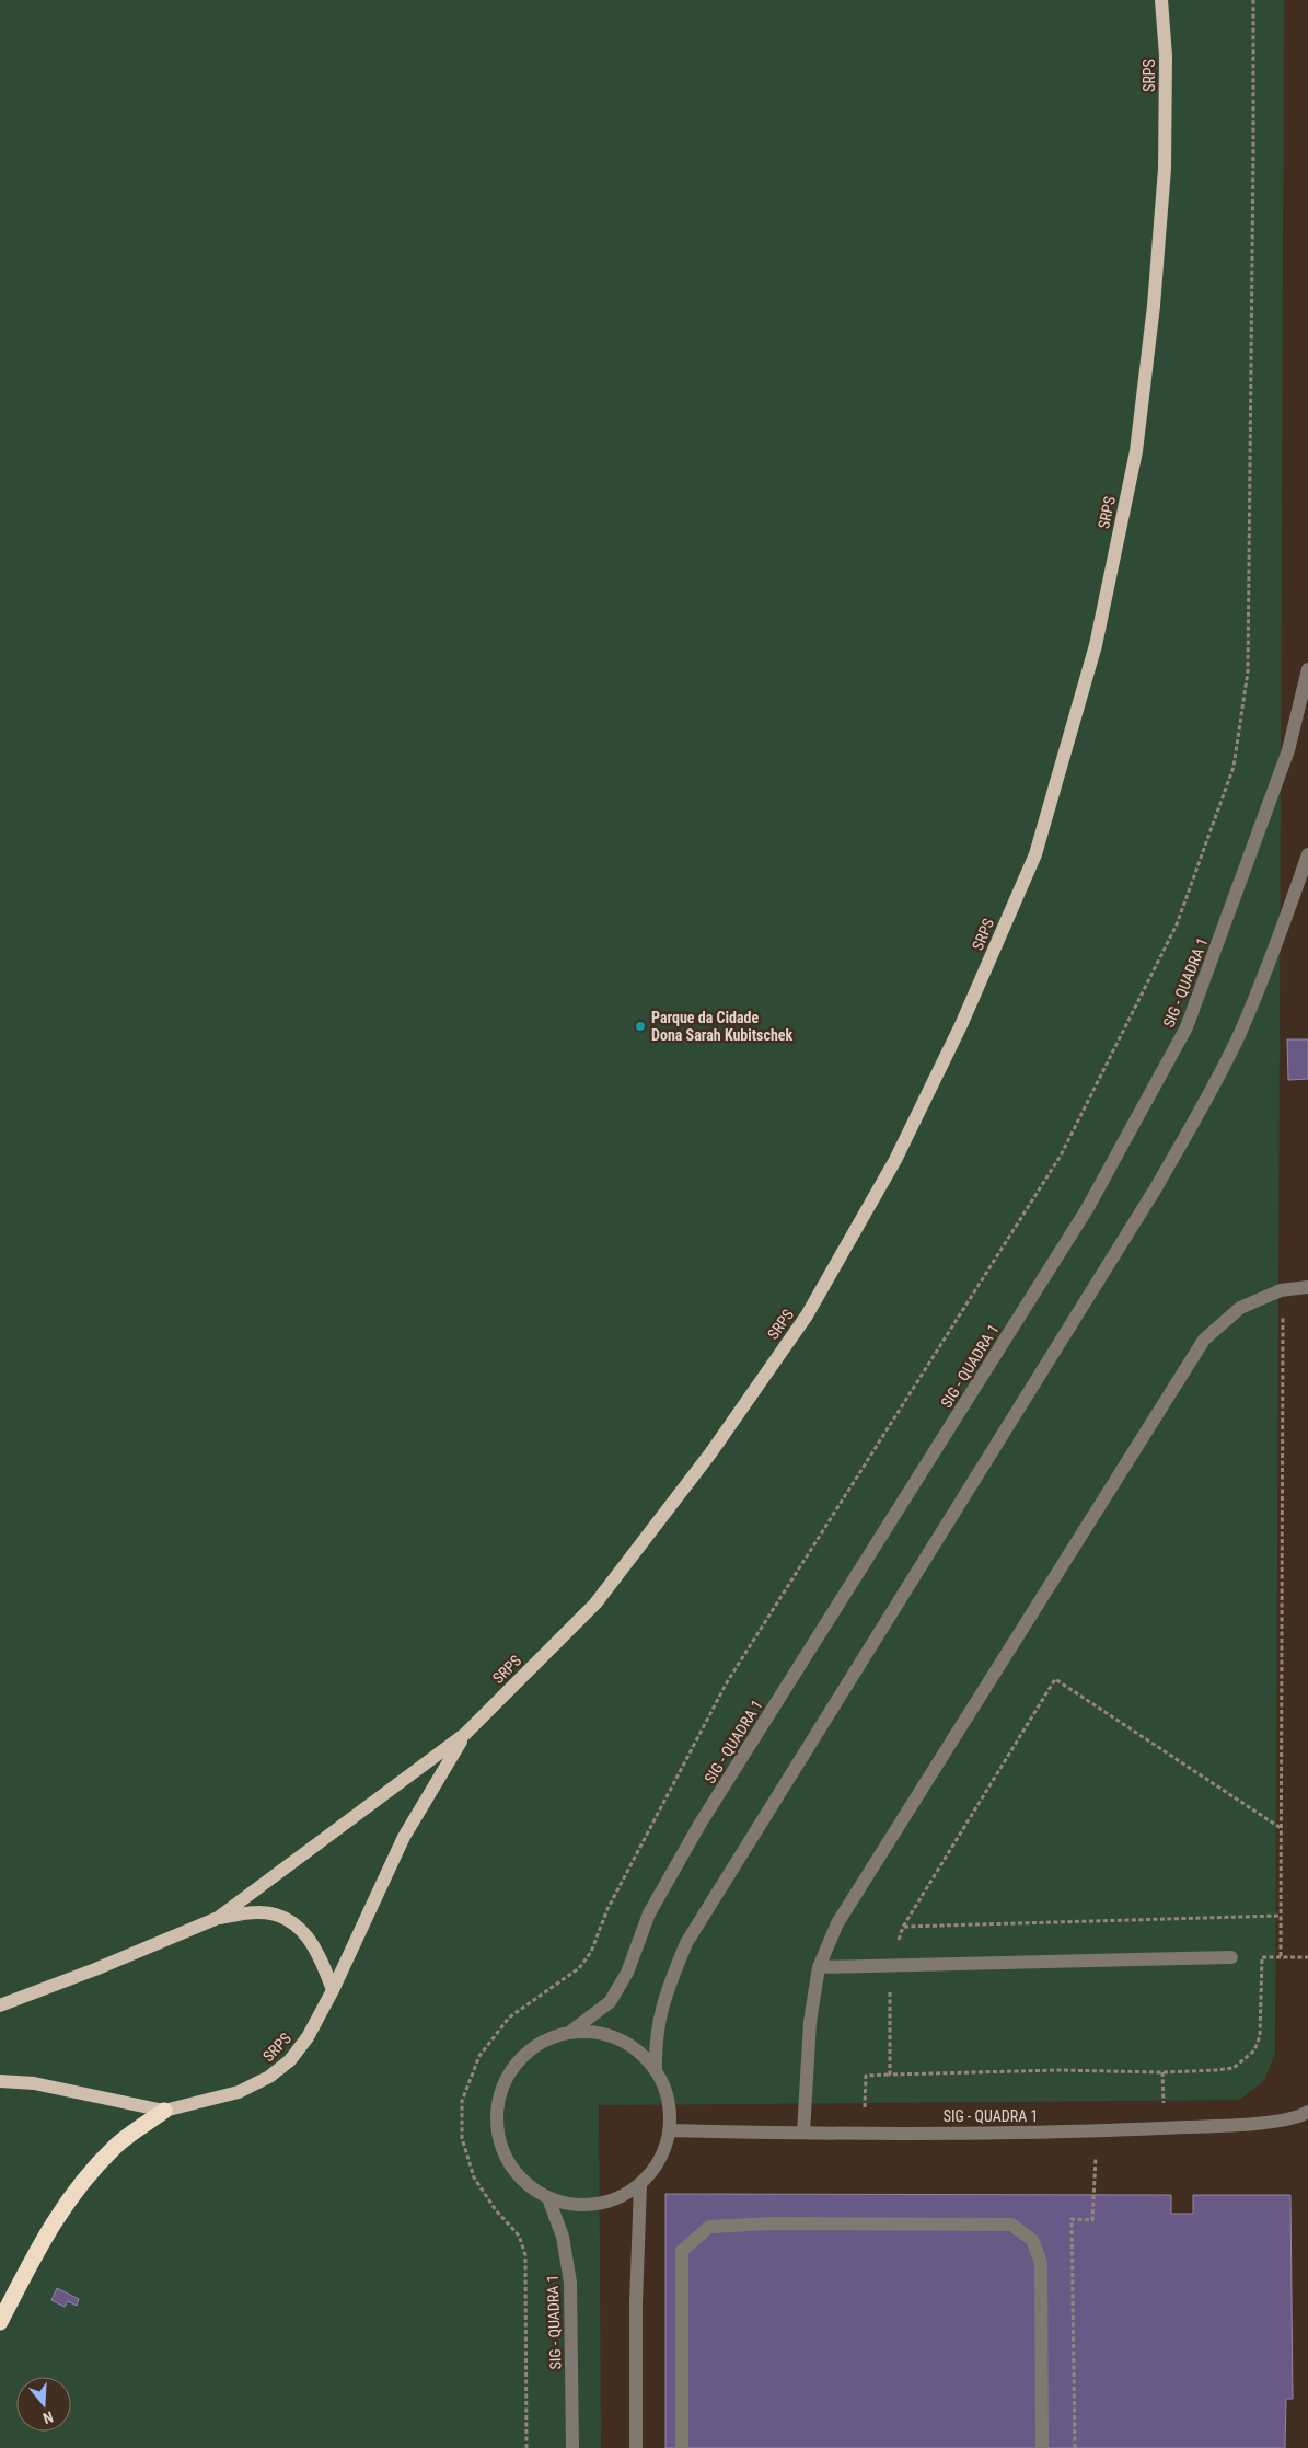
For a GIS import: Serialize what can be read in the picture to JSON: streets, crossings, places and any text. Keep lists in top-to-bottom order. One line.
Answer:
{"streets":{"main road":["SRPS"],"street":["SIG - QUADRA 1"]},"places":["Parque da Cidade Dona Sarah Kubitschek"],"north":"bottom"}
